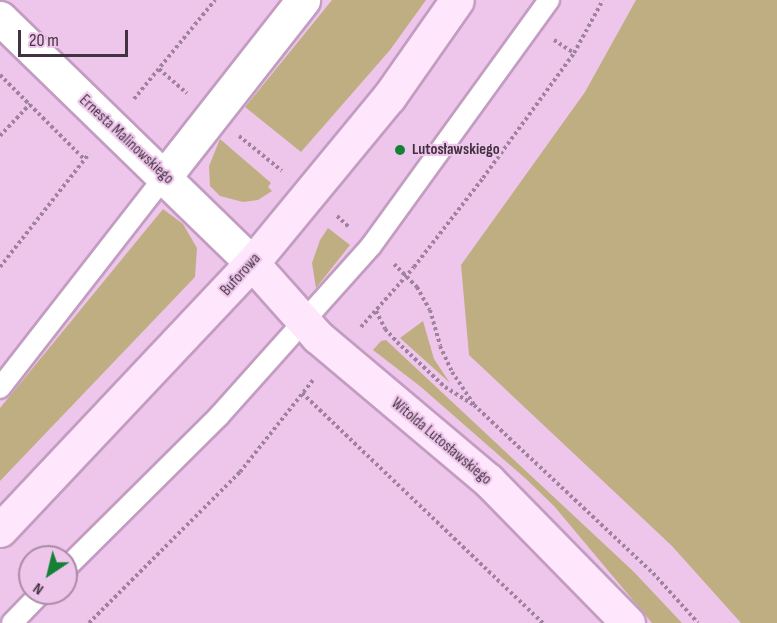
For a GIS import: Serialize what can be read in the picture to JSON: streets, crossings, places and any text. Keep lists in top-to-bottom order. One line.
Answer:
{"streets":{"main road":["Buforowa","Witolda Lutosławskiego"],"street":["Ernesta Malinowskiego"]},"crossings":[["Ernesta Malinowskiego","Buforowa"],["Ernesta Malinowskiego","Witolda Lutosławskiego"],["Buforowa","Witolda Lutosławskiego"]],"places":["Lutosławskiego"],"scale_bar":"20 m","north":"bottom left"}
